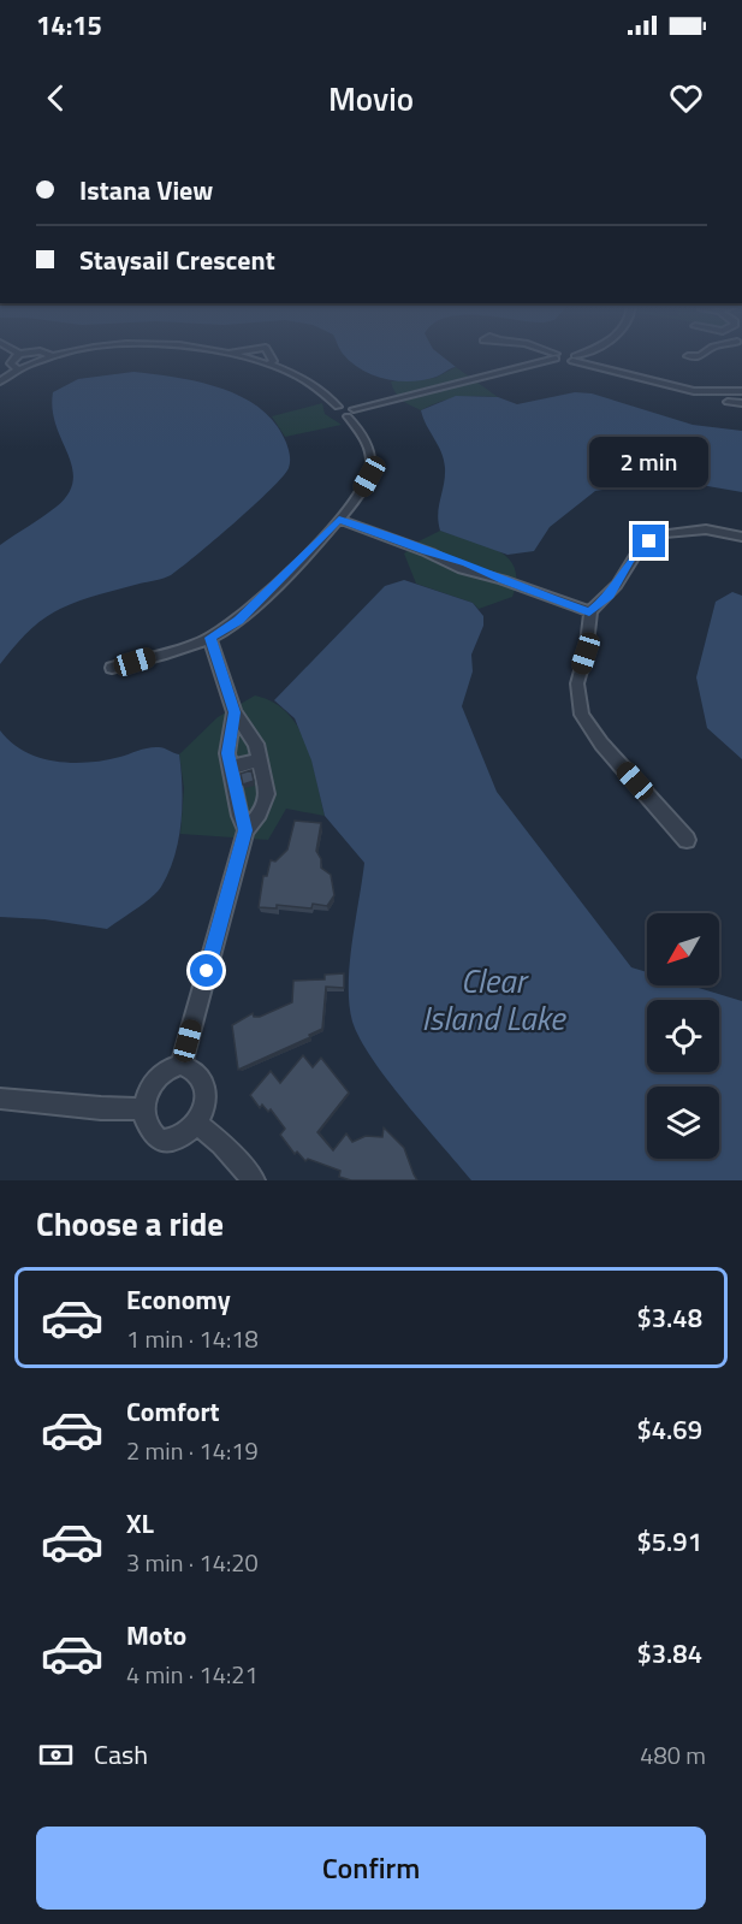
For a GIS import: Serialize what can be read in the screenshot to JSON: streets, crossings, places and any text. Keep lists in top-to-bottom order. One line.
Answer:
{"water":["Clear Island Lake"],"north":"bottom left","page":{"status":"14:15","header":"Movio","banner":["Istana View","Staysail Crescent"],"bubble":"2 min","heading":"Choose a ride","list":[{"name":"Economy","note":"1 min · 14:18","value":"$3.48"},{"name":"Comfort","note":"2 min · 14:19","value":"$4.69"},{"name":"XL","note":"3 min · 14:20","value":"$5.91"},{"name":"Moto","note":"4 min · 14:21","value":"$3.84"}],"pay":["Cash","480 m"],"buttons":"Confirm"}}
